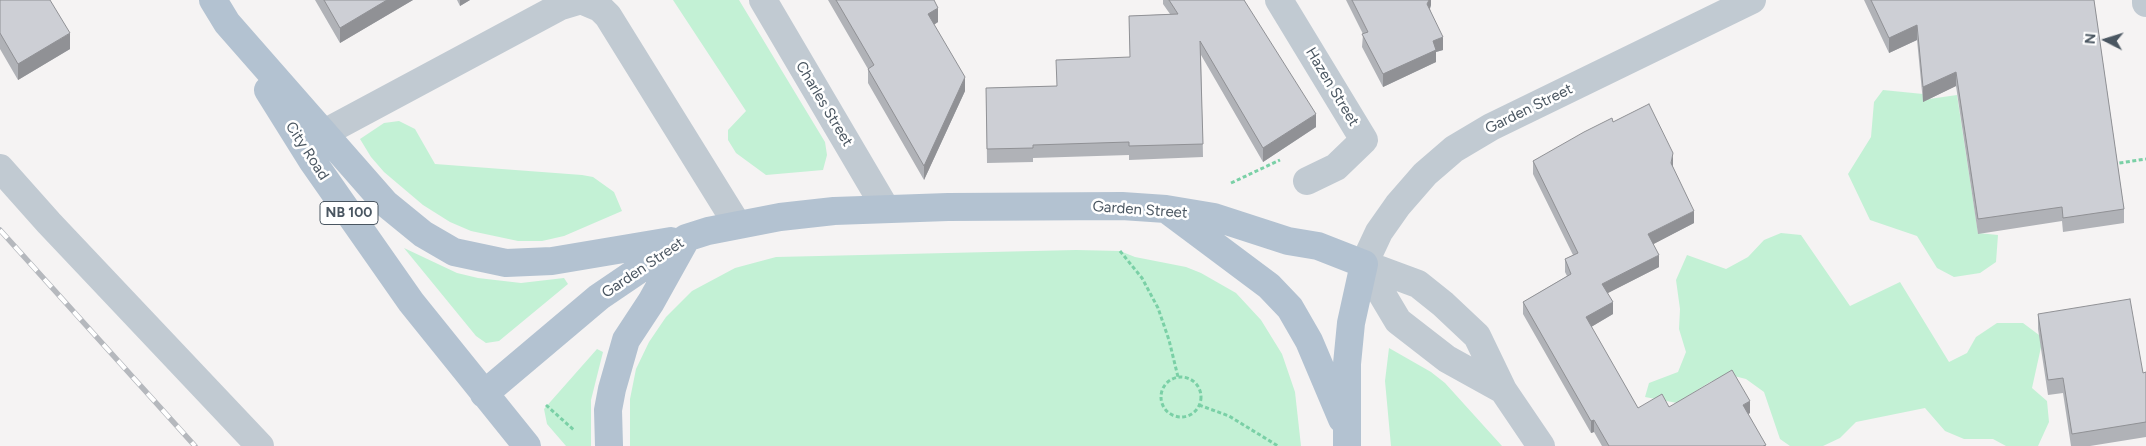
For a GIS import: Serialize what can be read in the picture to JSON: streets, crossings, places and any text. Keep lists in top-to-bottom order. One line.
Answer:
{"streets":{"main road":["Garden Street","City Road","NB 100"],"street":["Hazen Street","Charles Street"]},"crossings":[["Charles Street","Garden Street"],["Garden Street","City Road"],["Garden Street","NB 100"],["City Road","NB 100"]],"north":"left"}
